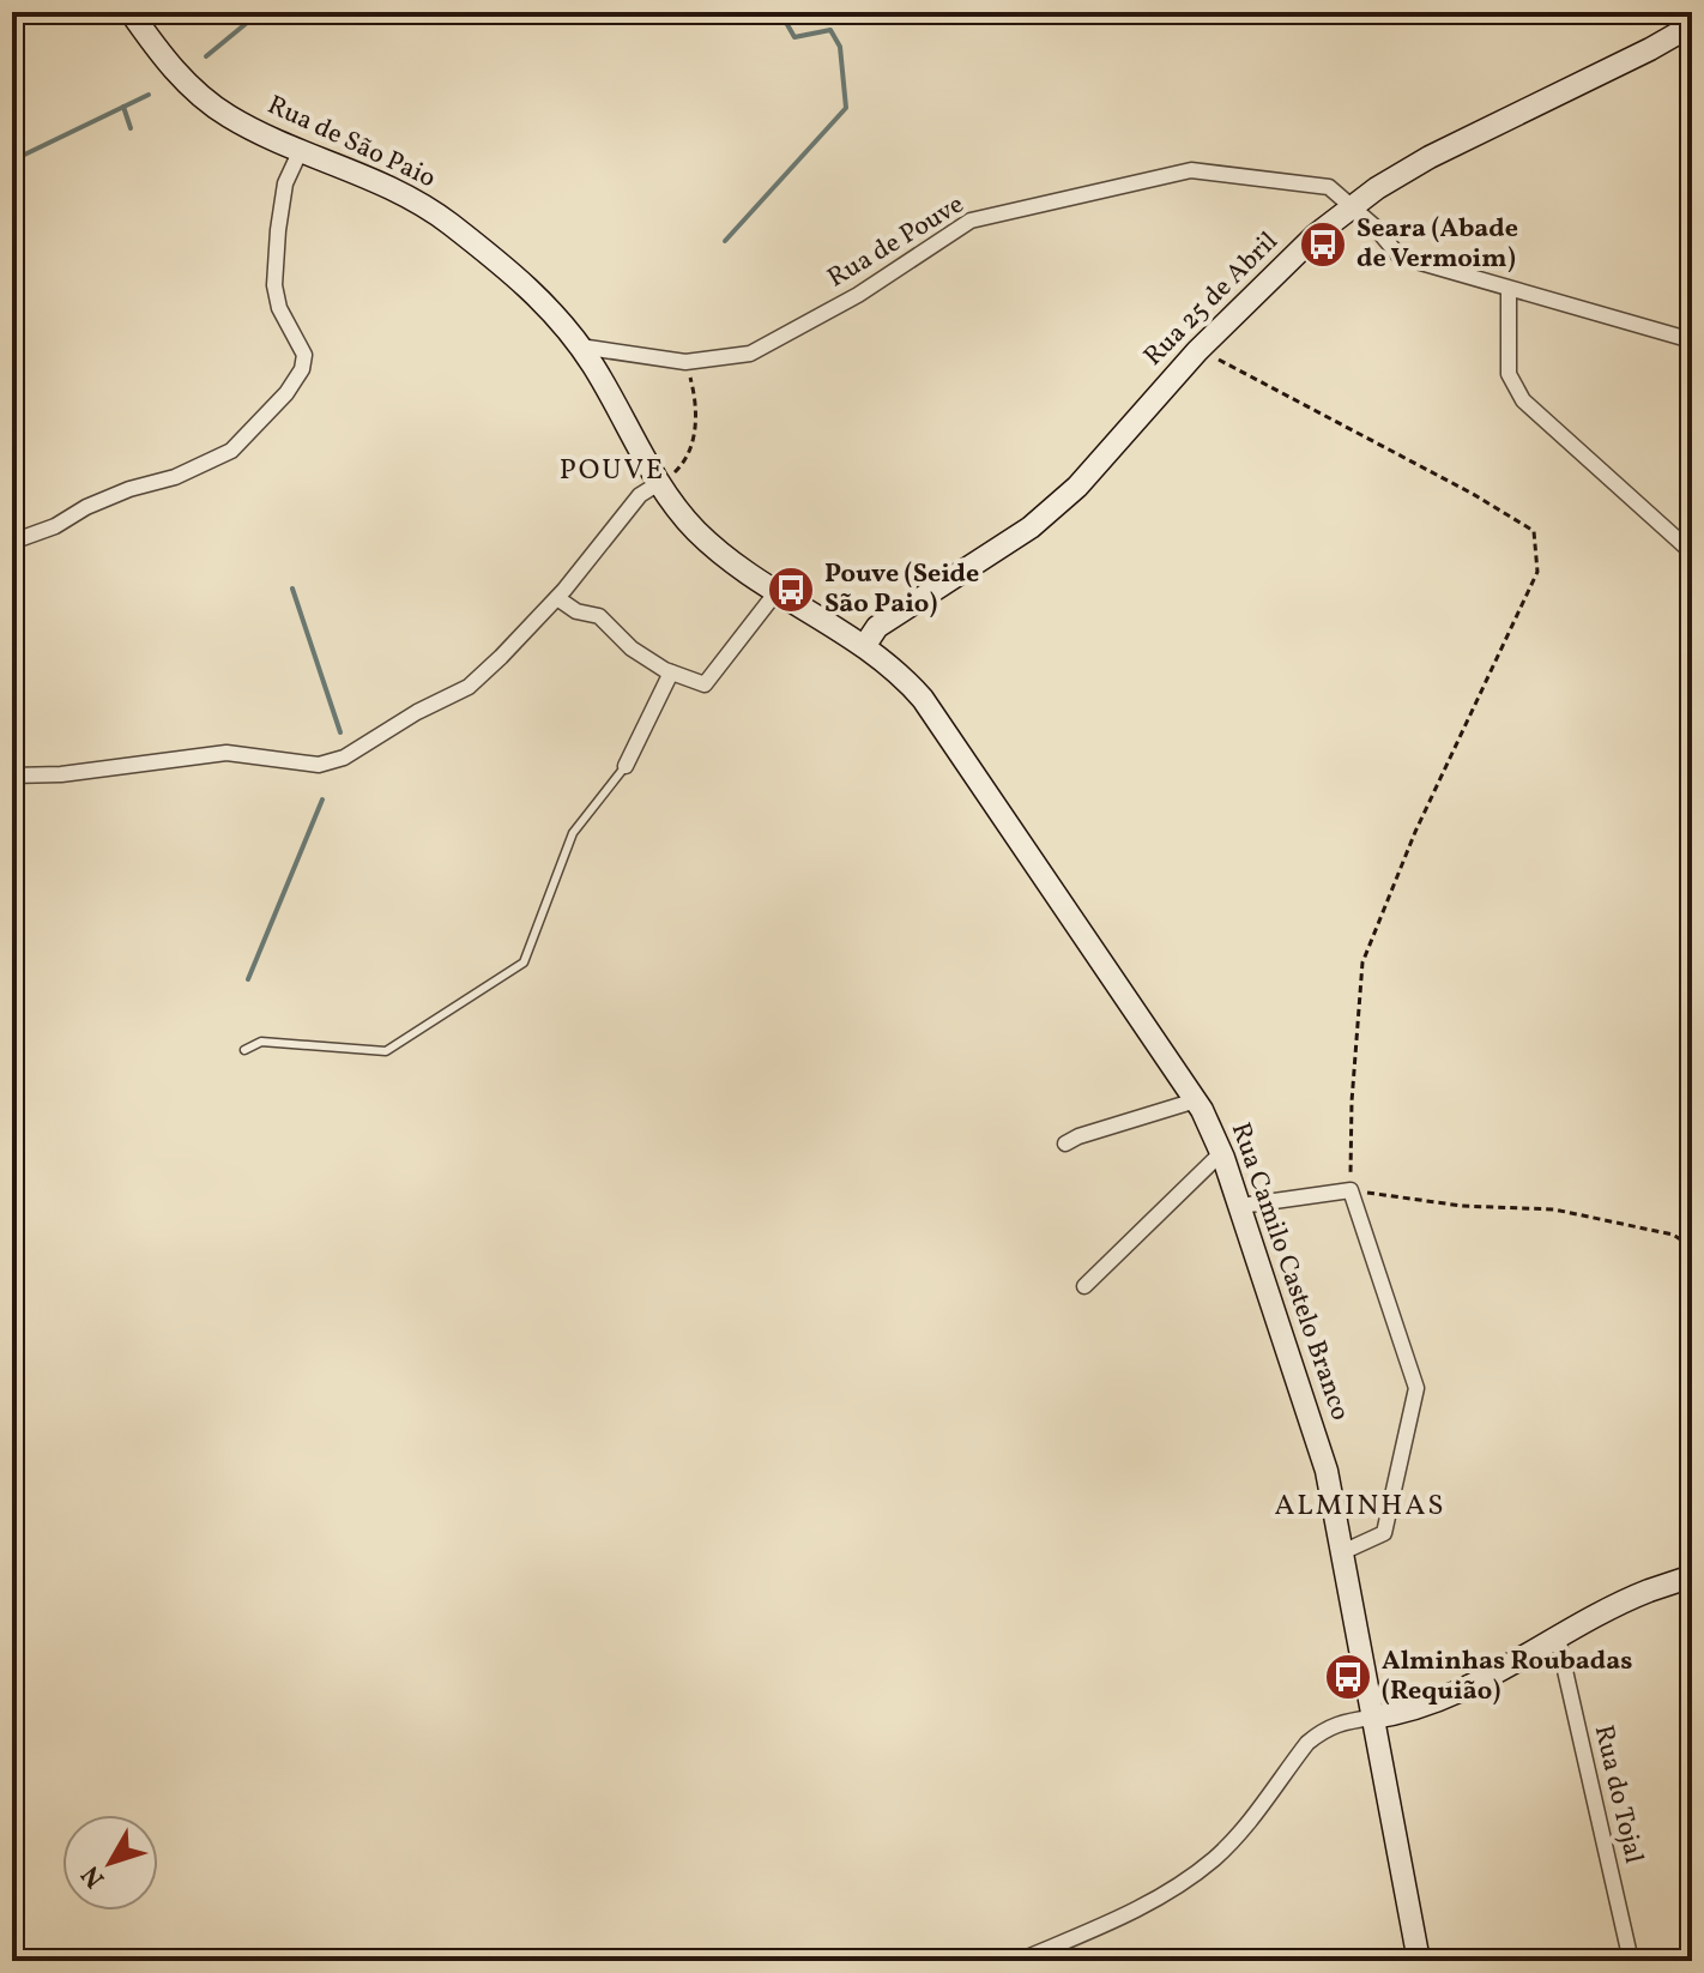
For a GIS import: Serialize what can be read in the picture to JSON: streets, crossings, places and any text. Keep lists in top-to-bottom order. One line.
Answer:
{"streets":{"main road":["Rua de São Paio","Rua 25 de Abril","Rua Camilo Castelo Branco"],"street":["Rua de Pouve","Rua do Tojal"]},"crossings":[["Rua de São Paio","Rua de Pouve"],["Rua de São Paio","Rua 25 de Abril"],["Rua de São Paio","Rua Camilo Castelo Branco"],["Rua de Pouve","Rua 25 de Abril"],["Rua 25 de Abril","Rua Camilo Castelo Branco"]],"districts":["POUVE","ALMINHAS"],"places":{"bus stop":["Seara (Abade de Vermoim)","Pouve (Seide São Paio)","Alminhas Roubadas (Requião)"]},"north":"bottom left"}
